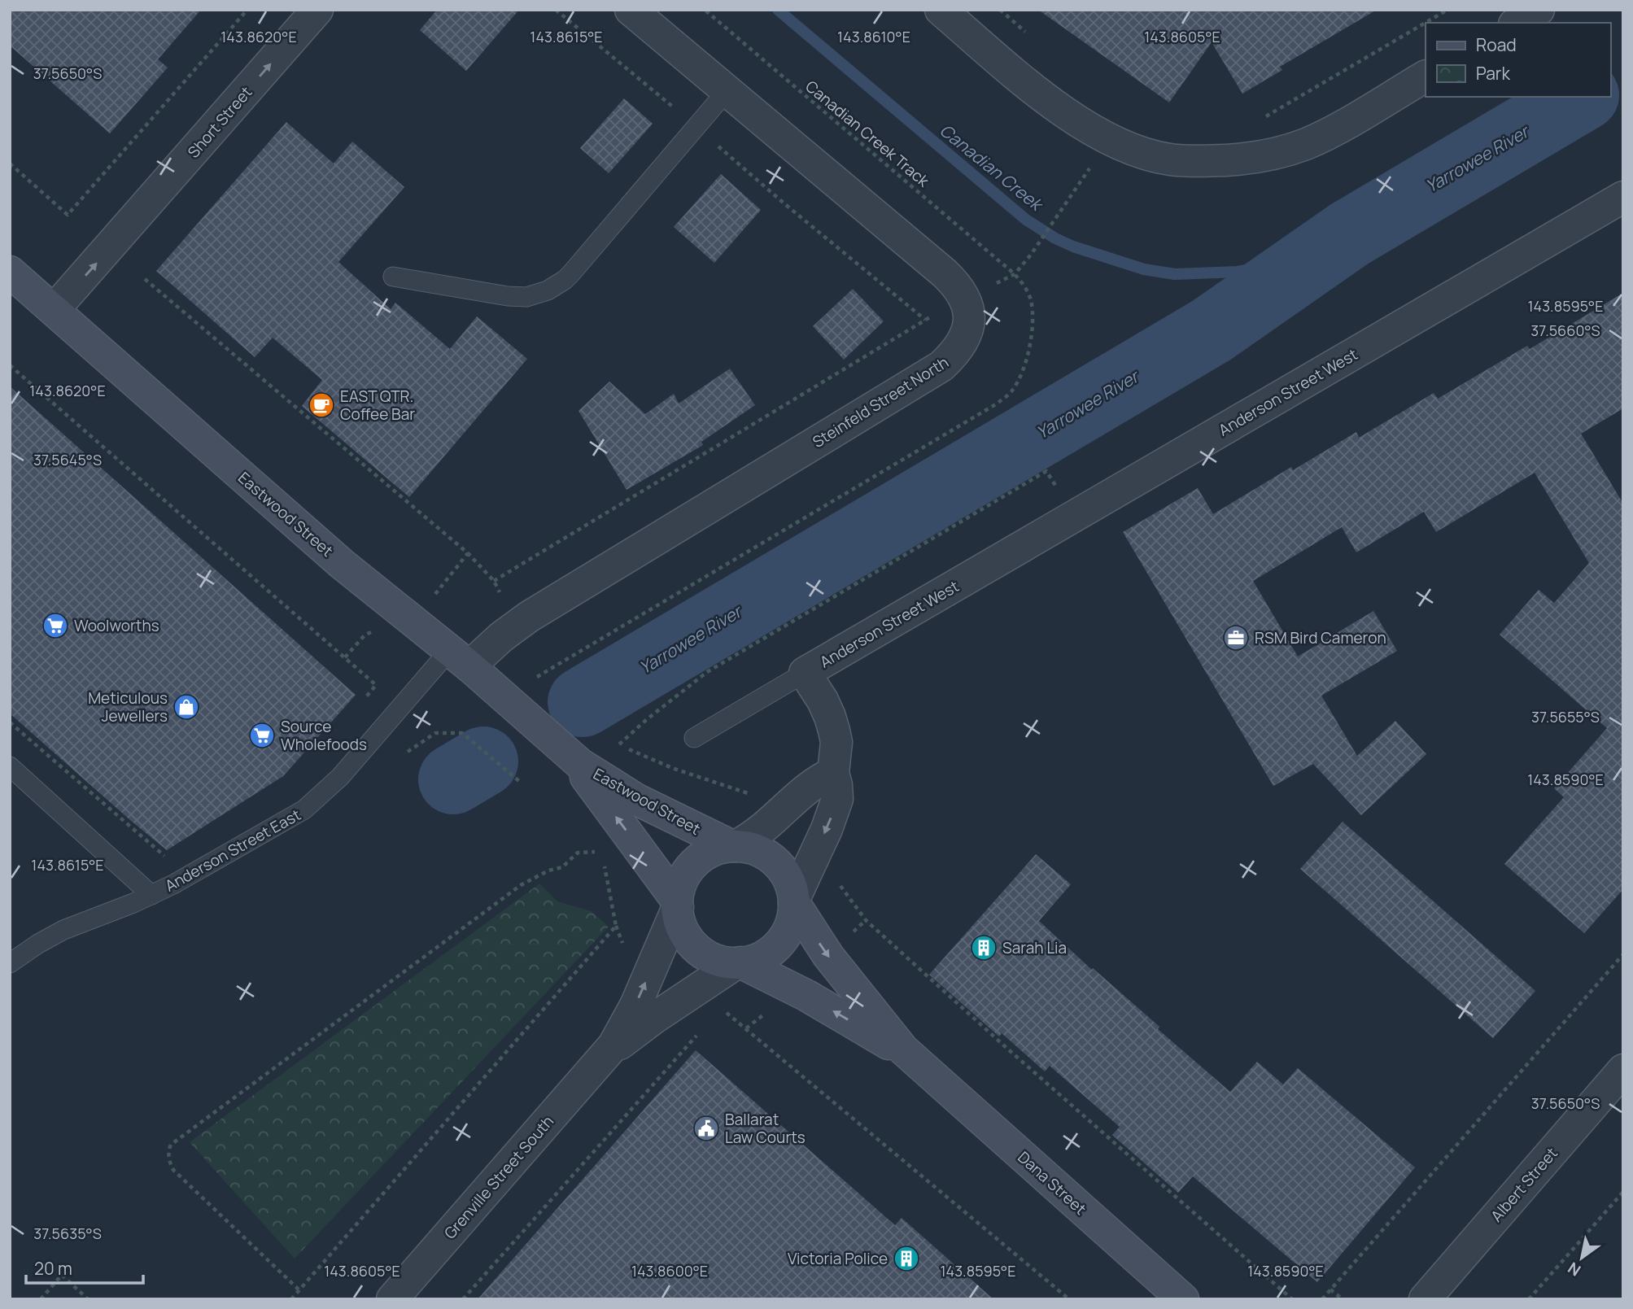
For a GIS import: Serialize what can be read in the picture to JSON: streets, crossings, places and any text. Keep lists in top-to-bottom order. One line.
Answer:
{"streets":{"street":["Short Street","Anderson Street West","Steinfeld Street North","Eastwood Street","Grenville Street South","Dana Street","Albert Street"],"lane":["Anderson Street East"],"path":["Canadian Creek Track"]},"crossings":[["Short Street","Eastwood Street"],["Anderson Street West","Eastwood Street"],["Anderson Street West","Grenville Street South"],["Anderson Street West","Dana Street"],["Steinfeld Street North","Eastwood Street"],["Steinfeld Street North","Anderson Street East"],["Eastwood Street","Anderson Street East"],["Eastwood Street","Grenville Street South"],["Eastwood Street","Dana Street"],["Grenville Street South","Dana Street"]],"one_way":["Short Street"],"water":["Yarrowee River","Canadian Creek"],"places":{"cafe":["EAST QTR. Coffee Bar"],"supermarket":["Woolworths","Source Wholefoods"],"office":["RSM Bird Cameron"],"shop":["Meticulous Jewellers"],"building":["Sarah Lia","Victoria Police"],"public building":["Ballarat Law Courts"]},"legend":["Road","Park"],"scale_bar":"20 m","north":"bottom left","coordinates":["143.8620°E","143.8615°E","143.8610°E","143.8605°E","37.5650°S","143.8595°E","37.5660°S","37.5645°S","37.5655°S","143.8590°E","37.5635°S","143.8600°E"]}
